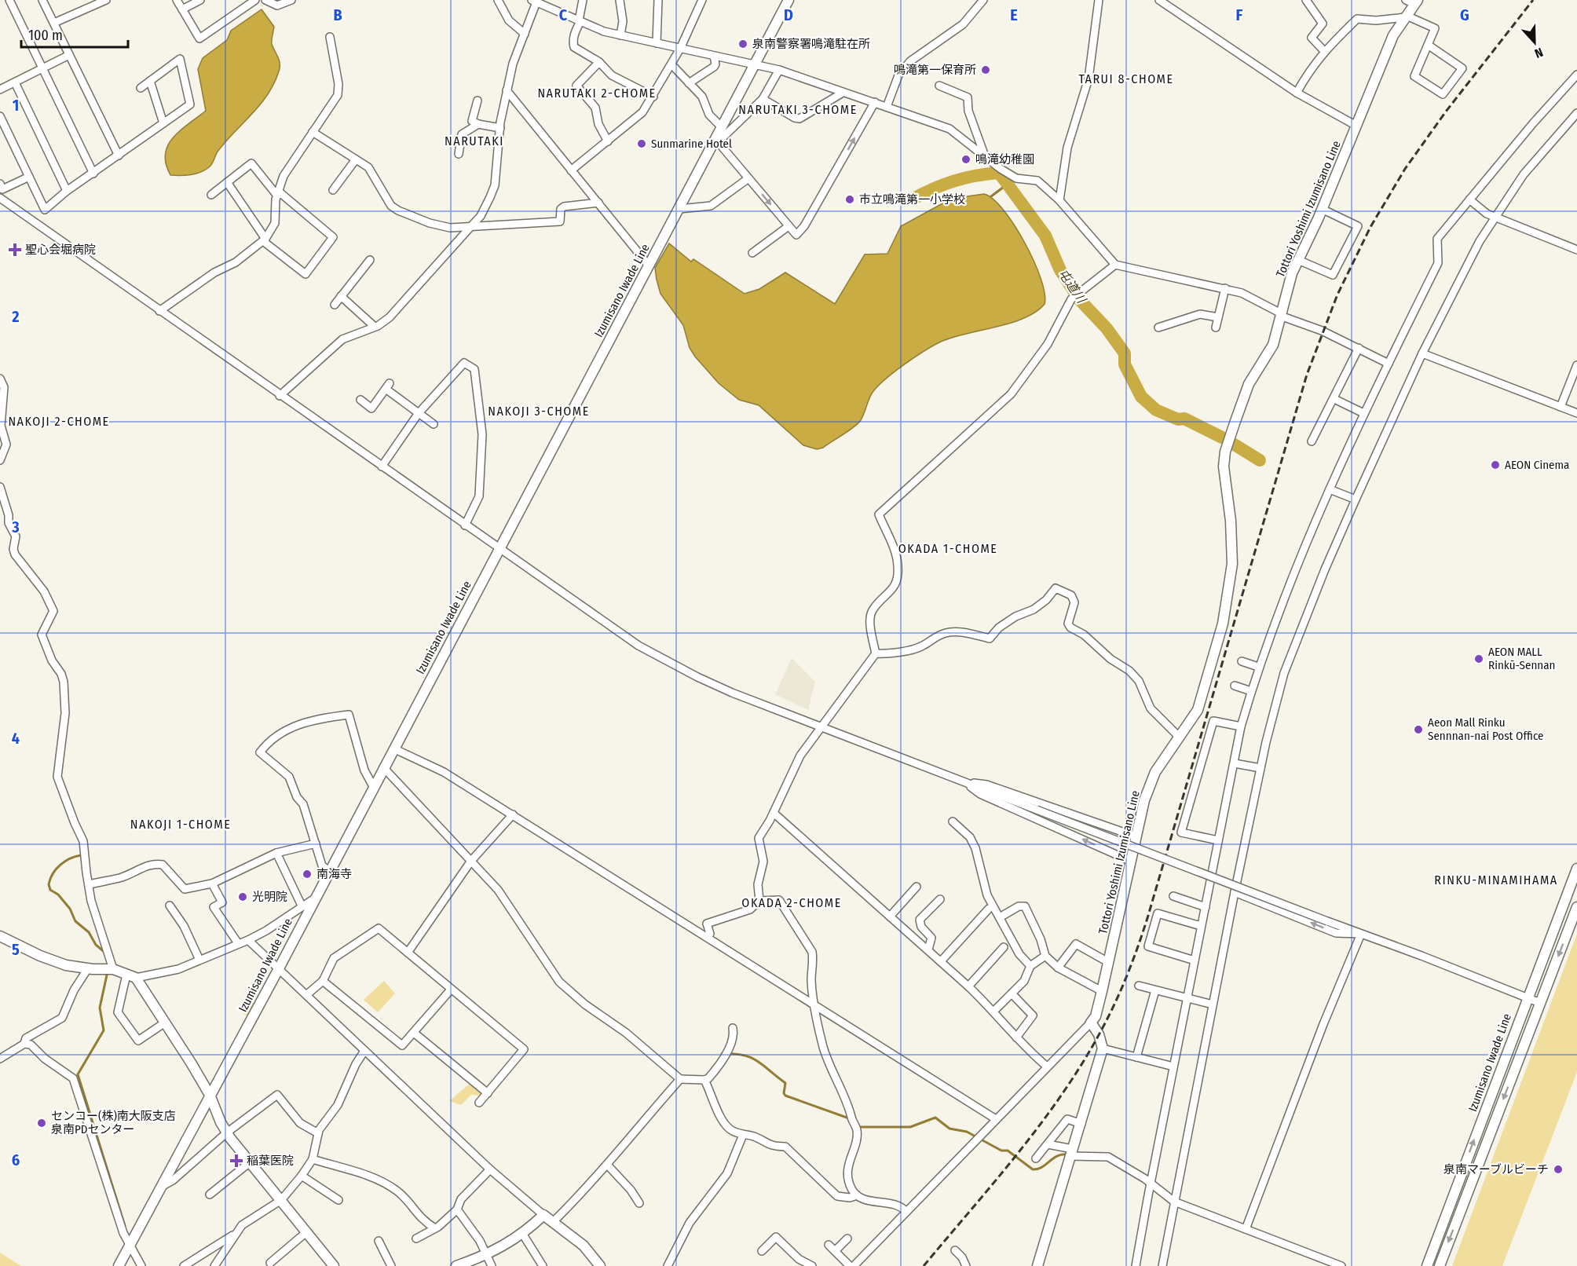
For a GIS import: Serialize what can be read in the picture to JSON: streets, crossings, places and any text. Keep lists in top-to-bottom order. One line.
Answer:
{"streets":{"main road":["Tottori Yoshimi Izumisano Line","Izumisano Iwade Line"]},"districts":["TARUI 8-CHOME","NARUTAKI 2-CHOME","NARUTAKI 3-CHOME","NARUTAKI","NAKOJI 3-CHOME","NAKOJI 2-CHOME","OKADA 1-CHOME","NAKOJI 1-CHOME","RINKU-MINAMIHAMA","OKADA 2-CHOME"],"water":["屯道川"],"places":{"other":["泉南警察署鳴滝駐在所","鳴滝第一保育所","Sunmarine Hotel","鳴滝幼稚園","市立鳴滝第一小学校","AEON Cinema","AEON MALL Rinkū-Sennan","Aeon Mall Rinku Sennnan-nai Post Office","南海寺","光明院","センコー(株)南大阪支店 泉南PDセンター","泉南マーブルビーチ"],"health":["聖心会堀病院","稲葉医院"]},"scale_bar":"100 m","north":"bottom","grid":{"columns":["B","C","D","E","F","G"],"rows":["1","2","3","4","5","6"]}}
